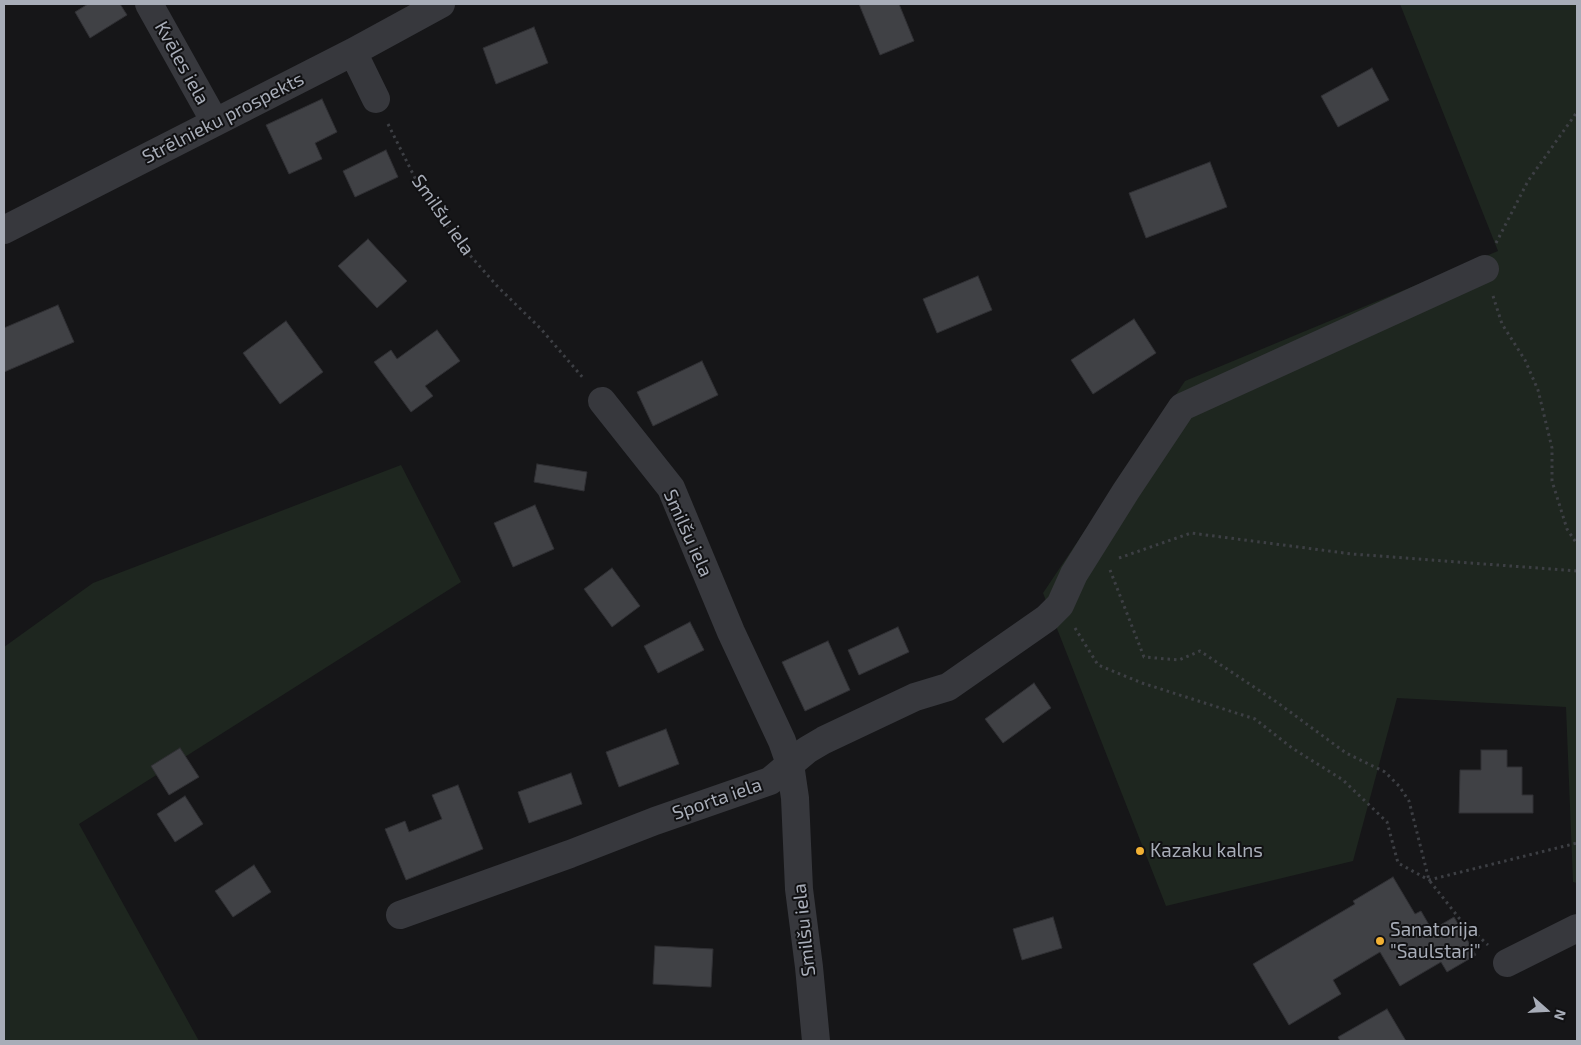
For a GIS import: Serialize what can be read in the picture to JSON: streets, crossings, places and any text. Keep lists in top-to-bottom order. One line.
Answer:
{"streets":{"street":["Kvēles iela","Strēlnieku prospekts","Smilšu iela","Sporta iela"]},"crossings":[["Kvēles iela","Strēlnieku prospekts"],["Smilšu iela","Sporta iela"]],"places":["Kazaku kalns","Sanatorija \"Saulstari\""],"north":"right"}
